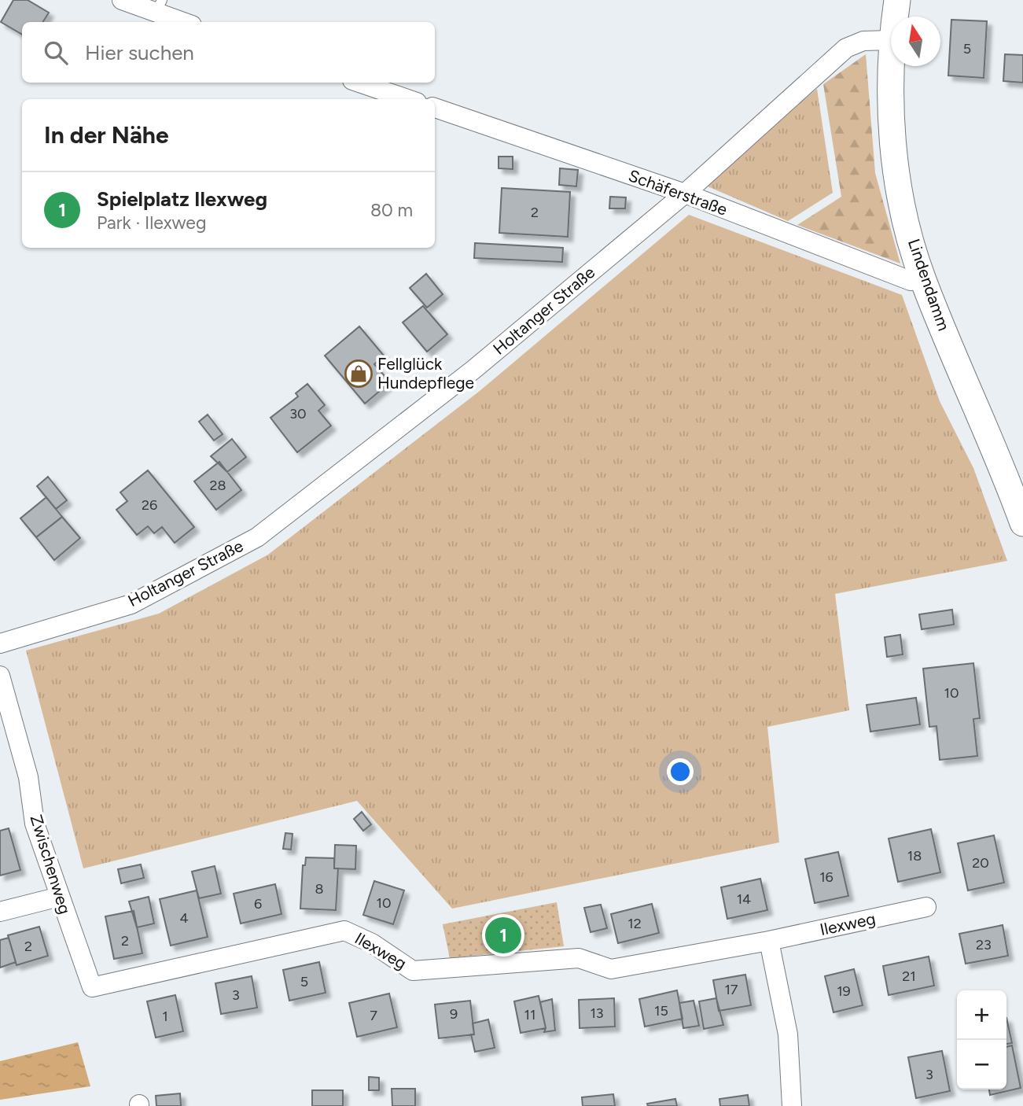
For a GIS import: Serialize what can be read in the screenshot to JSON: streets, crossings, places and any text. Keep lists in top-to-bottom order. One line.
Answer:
{"streets":{"street":["Schäferstraße","Lindendamm","Holtanger Straße","Zwischenweg","Ilexweg"]},"crossings":[["Schäferstraße","Lindendamm"],["Schäferstraße","Holtanger Straße"],["Zwischenweg","Ilexweg"]],"places":{"shop":["Fellglück Hundepflege"]},"house_numbers":["5","2","30","28","26","10","18","20","16","8","14","10","6","4","12","2","23","2","21","5","17","19","3","15","13","9","11","7","1","3"],"north":"top","page":{"search":"Hier suchen","heading":"In der Nähe","list":[{"mark":"1","name":"Spielplatz Ilexweg","note":"Park · Ilexweg","value":"80 m"}],"pins":"1","map_buttons":["+","−"]}}
